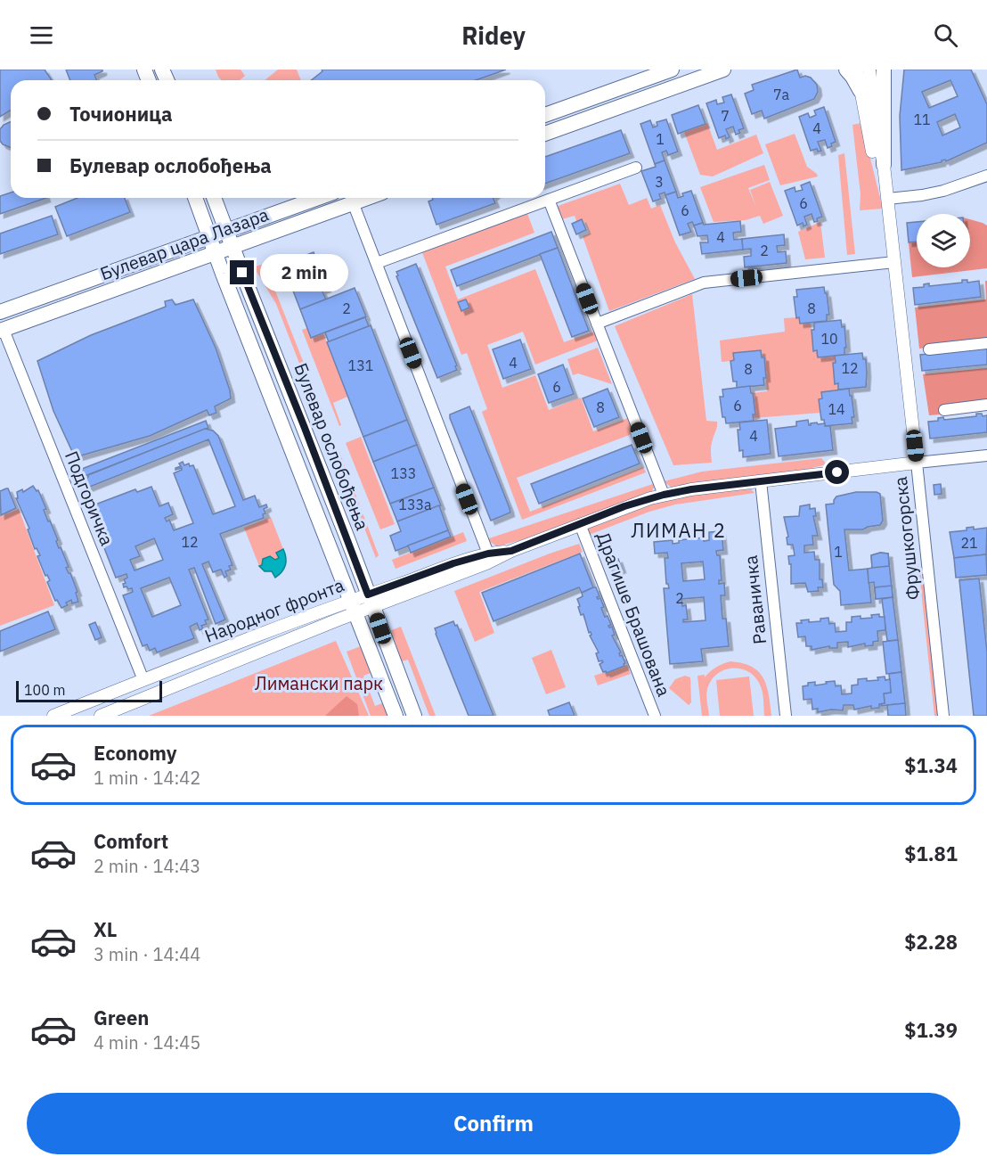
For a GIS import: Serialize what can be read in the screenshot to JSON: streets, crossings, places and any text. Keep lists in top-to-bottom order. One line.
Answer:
{"streets":{"main road":["Булевар цара Лазара","Булевар ослобођења"],"street":["Подгоричка","Фрушкогорска","Раваничка","Народног фронта","Драгише Брашована"]},"crossings":[["Булевар цара Лазара","Булевар ослобођења"],["Булевар цара Лазара","Подгоричка"],["Булевар ослобођења","Народног фронта"],["Подгоричка","Народног фронта"],["Фрушкогорска","Народног фронта"],["Раваничка","Народног фронта"],["Народног фронта","Драгише Брашована"]],"districts":["ЛИМАН 2"],"parks":["Лимански парк"],"house_numbers":["7a","7","11","4","1","3","6","6","4","2","2","8","10","4","131","12","8","6","6","8","14","4","133","133a","12","21","1","2"],"scale_bar":"100 m","page":{"header":"Ridey","banner":["Точионица","Булевар ослобођења"],"bubble":"2 min","scale":"100 m","list":[{"name":"Economy","note":"1 min · 14:42","value":"$1.34"},{"name":"Comfort","note":"2 min · 14:43","value":"$1.81"},{"name":"XL","note":"3 min · 14:44","value":"$2.28"},{"name":"Green","note":"4 min · 14:45","value":"$1.39"}],"buttons":"Confirm"}}
